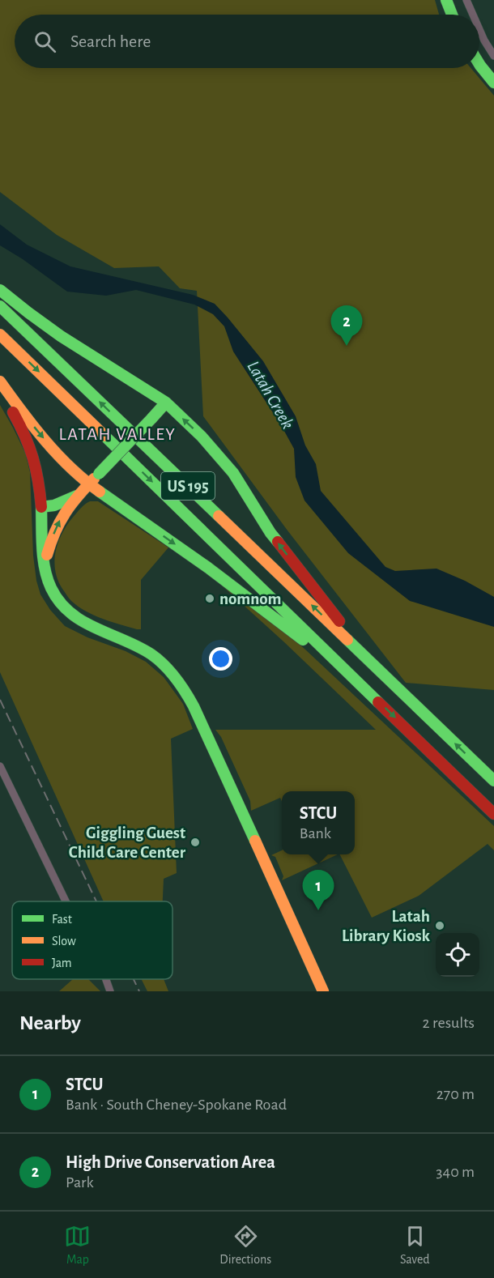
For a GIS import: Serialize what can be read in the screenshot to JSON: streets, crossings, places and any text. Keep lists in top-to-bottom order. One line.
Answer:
{"streets":{"main road":["US 195"]},"districts":["LATAH VALLEY"],"water":["Latah Creek"],"places":["nomnom","Giggling Guest Child Care Center","Latah Library Kiosk"],"legend":["Fast","Slow","Jam"],"page":{"search":"Search here","pins":["2","1"],"popup":["STCU","Bank"],"heading":["Nearby","2 results"],"list":[{"mark":"1","name":"STCU","note":"Bank · South Cheney-Spokane Road","value":"270 m"},{"mark":"2","name":"High Drive Conservation Area","note":"Park","value":"340 m"}],"nav":["Map","Directions","Saved"]}}
